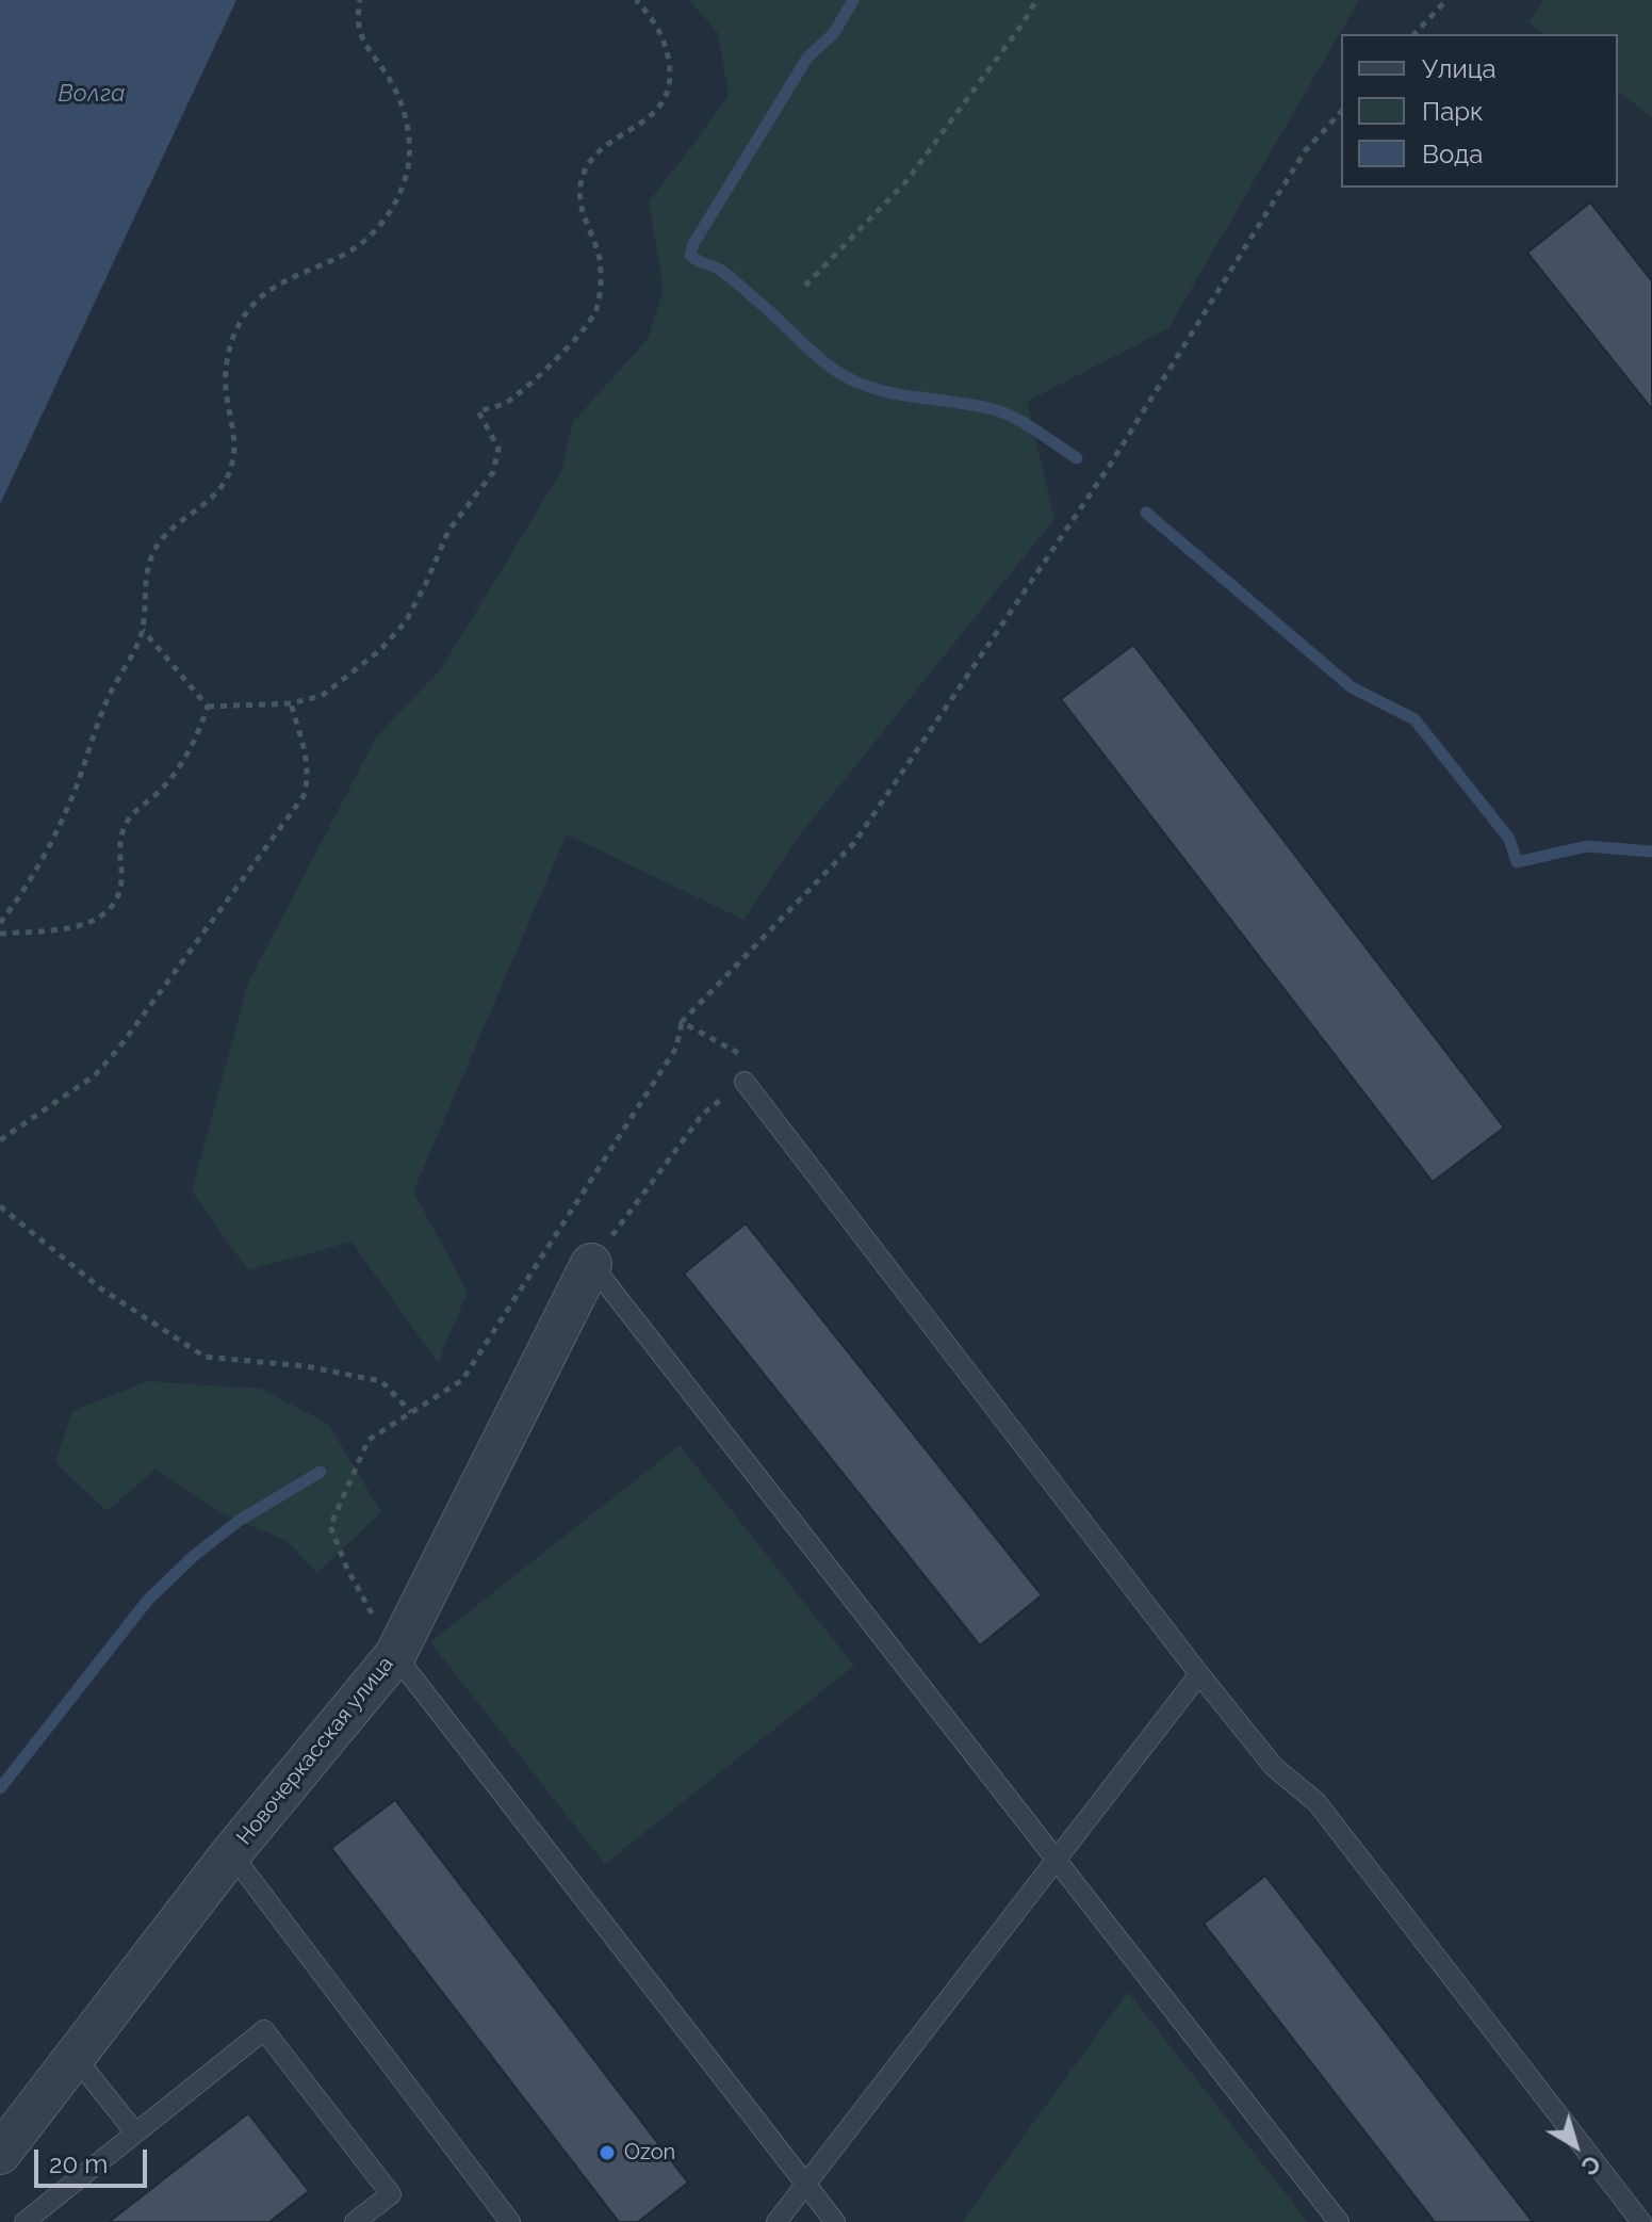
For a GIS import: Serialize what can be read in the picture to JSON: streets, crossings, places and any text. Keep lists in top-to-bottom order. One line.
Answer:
{"streets":{"street":["Новочеркасская улица"]},"water":["Волга"],"places":["Ozon"],"legend":["Улица","Парк","Вода"],"scale_bar":"20 m","north":"bottom right"}
